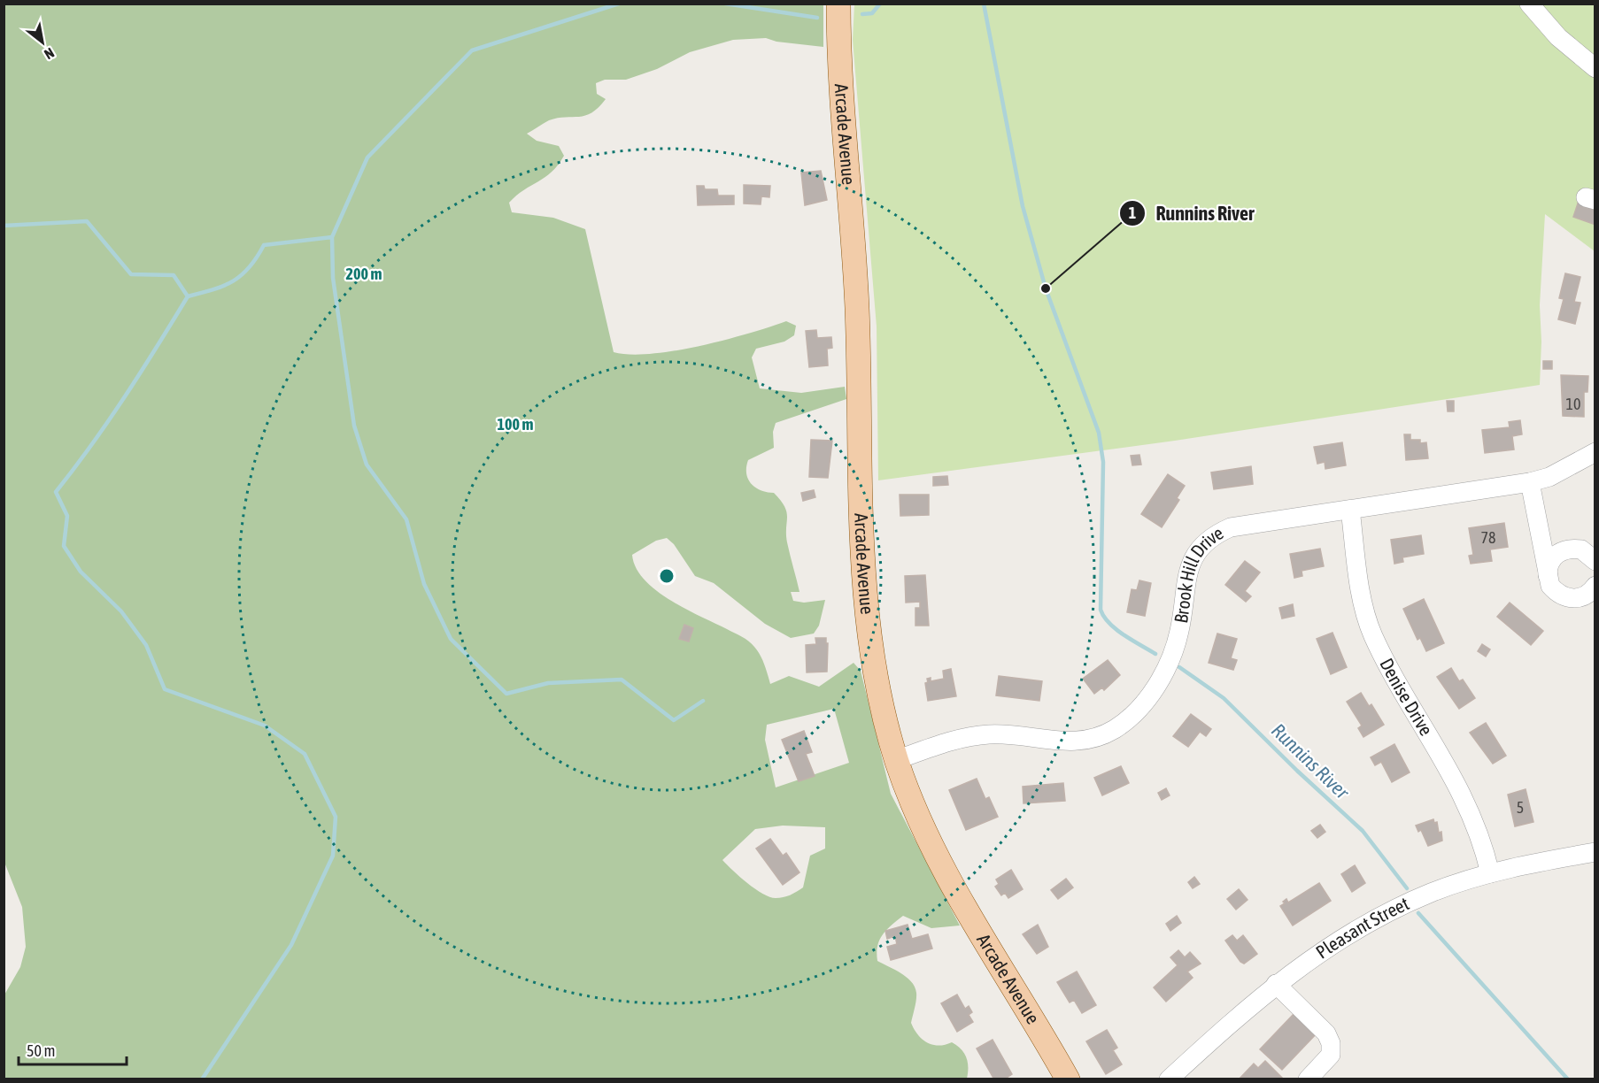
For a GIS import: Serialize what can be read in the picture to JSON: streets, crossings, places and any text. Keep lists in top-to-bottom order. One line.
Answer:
{"streets":{"main road":["Arcade Avenue"],"street":["Brook Hill Drive","Denise Drive","Pleasant Street"]},"crossings":[["Arcade Avenue","Brook Hill Drive"],["Brook Hill Drive","Denise Drive"],["Denise Drive","Pleasant Street"]],"water":["Runnins River"],"places":["Runnins River"],"house_numbers":["10","78","5"],"scale_bar":"50 m","north":"bottom right","rings":["200 m","100 m"]}
